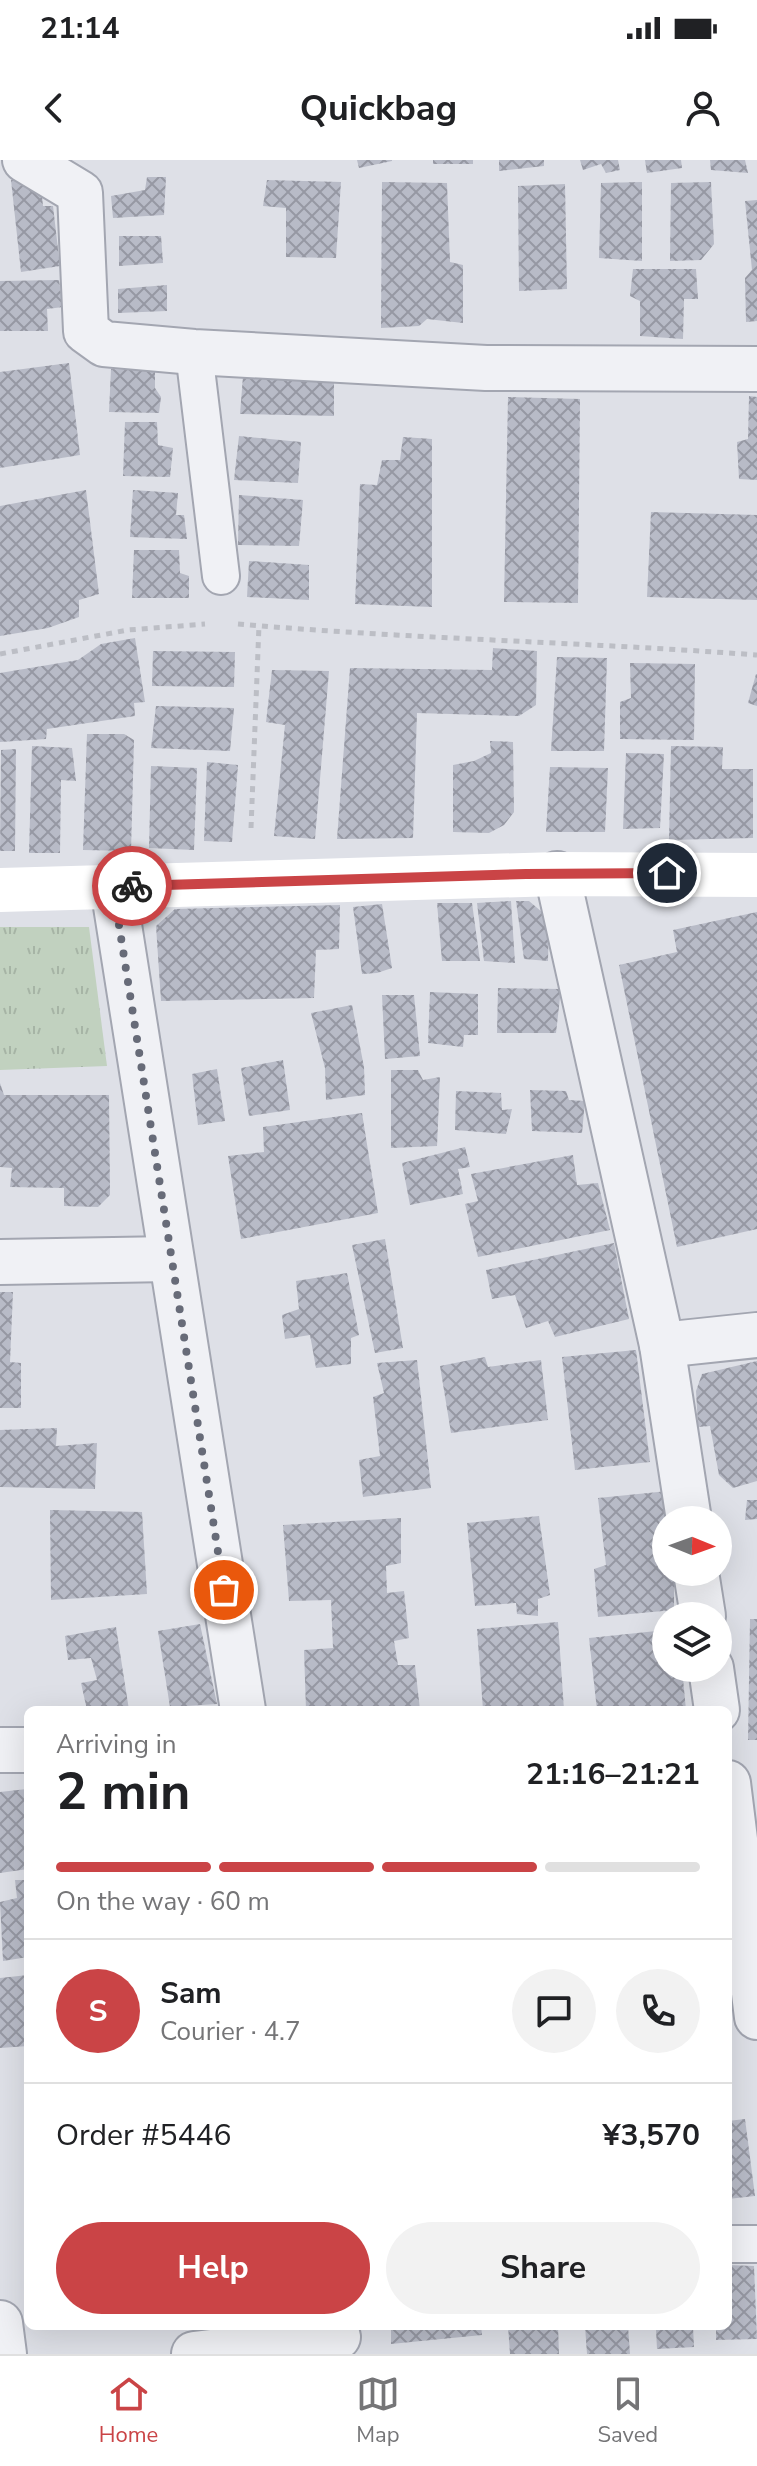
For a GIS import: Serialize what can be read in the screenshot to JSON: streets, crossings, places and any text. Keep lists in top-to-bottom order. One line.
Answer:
{"north":"right","page":{"status":"21:14","header":"Quickbag","heading":["2 min","Arriving in","21:16–21:21"],"panel":["Sam","Courier · 4.7","Order #5446","¥3,570"],"bar":"On the way · 60 m","round":"S","buttons":["Help","Share"],"tabs":["Home","Map","Saved"]}}
